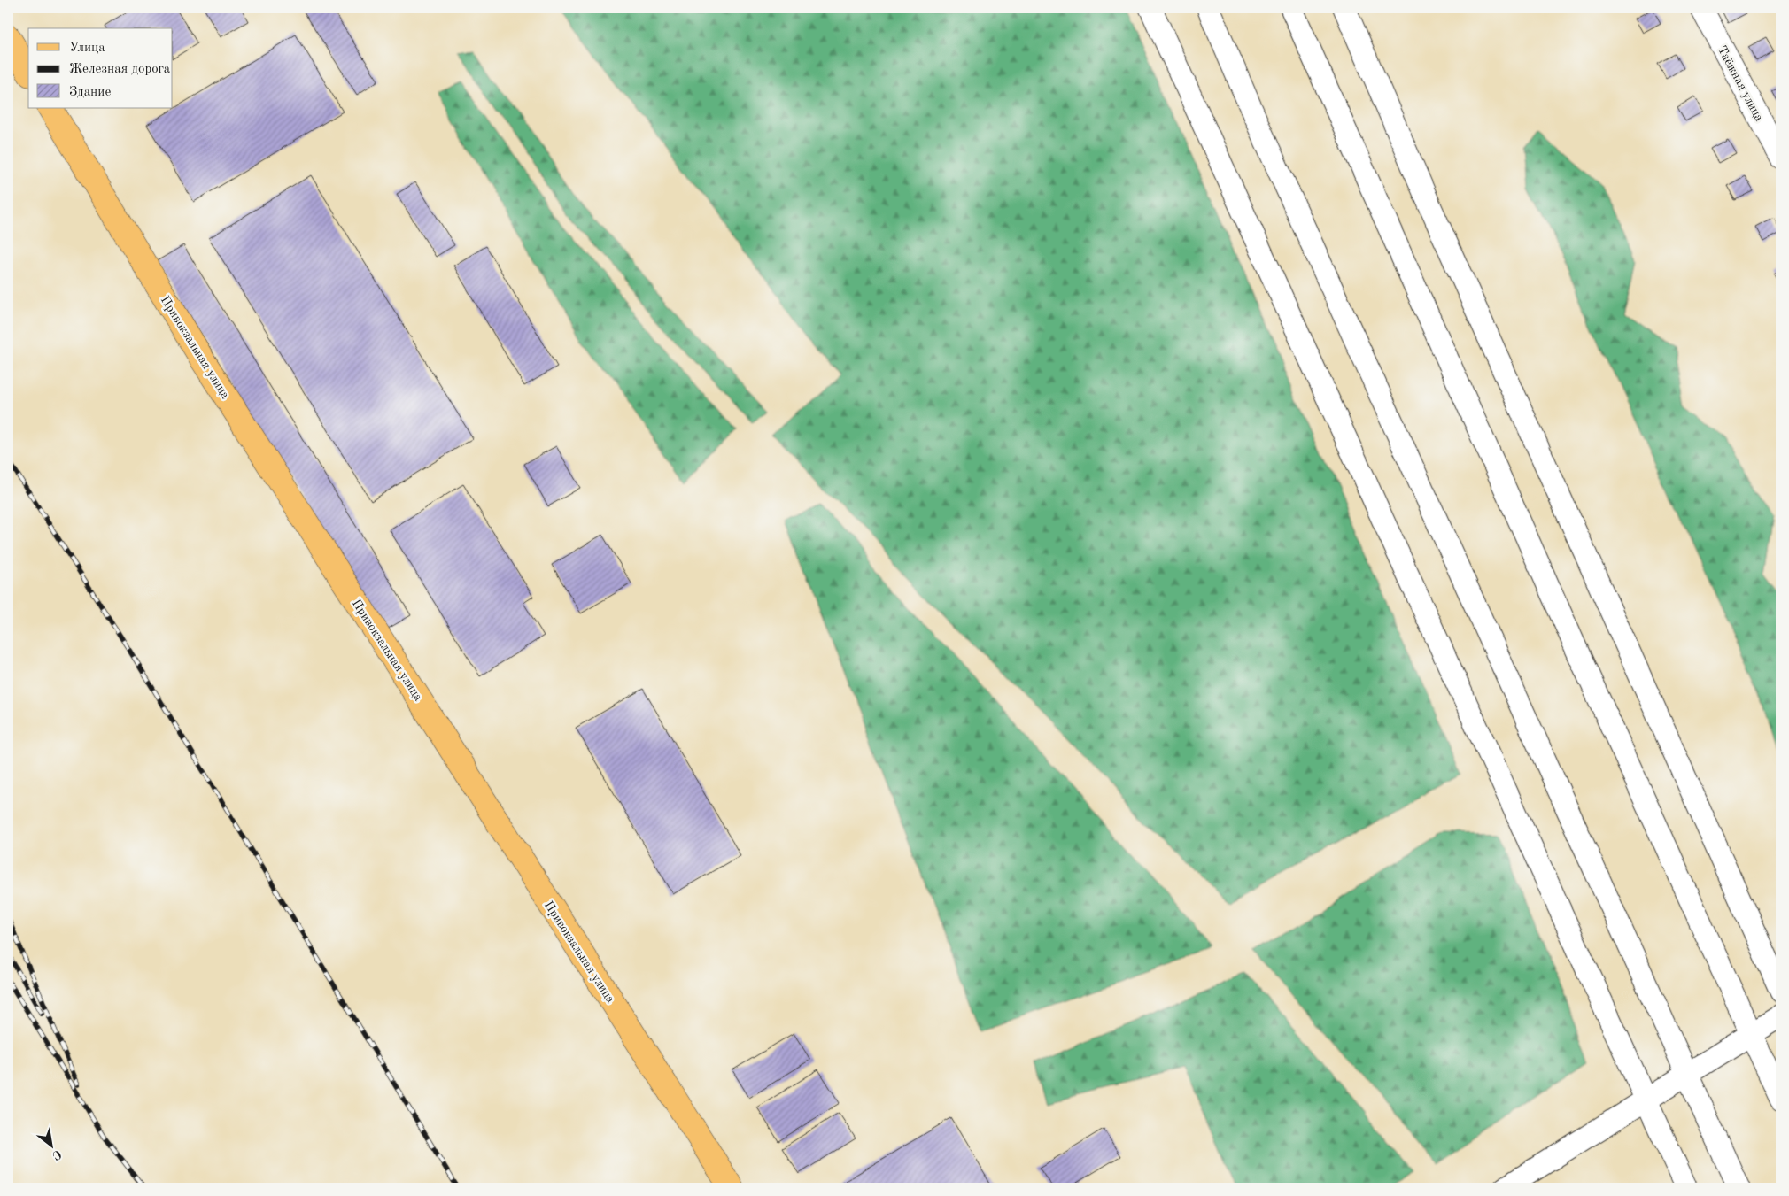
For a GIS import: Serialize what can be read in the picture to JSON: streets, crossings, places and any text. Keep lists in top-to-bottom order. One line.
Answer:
{"streets":{"main road":["Привокзальная улица"],"street":["Таёжная улица"]},"legend":["Улица","Железная дорога","Здание"],"north":"bottom right"}
